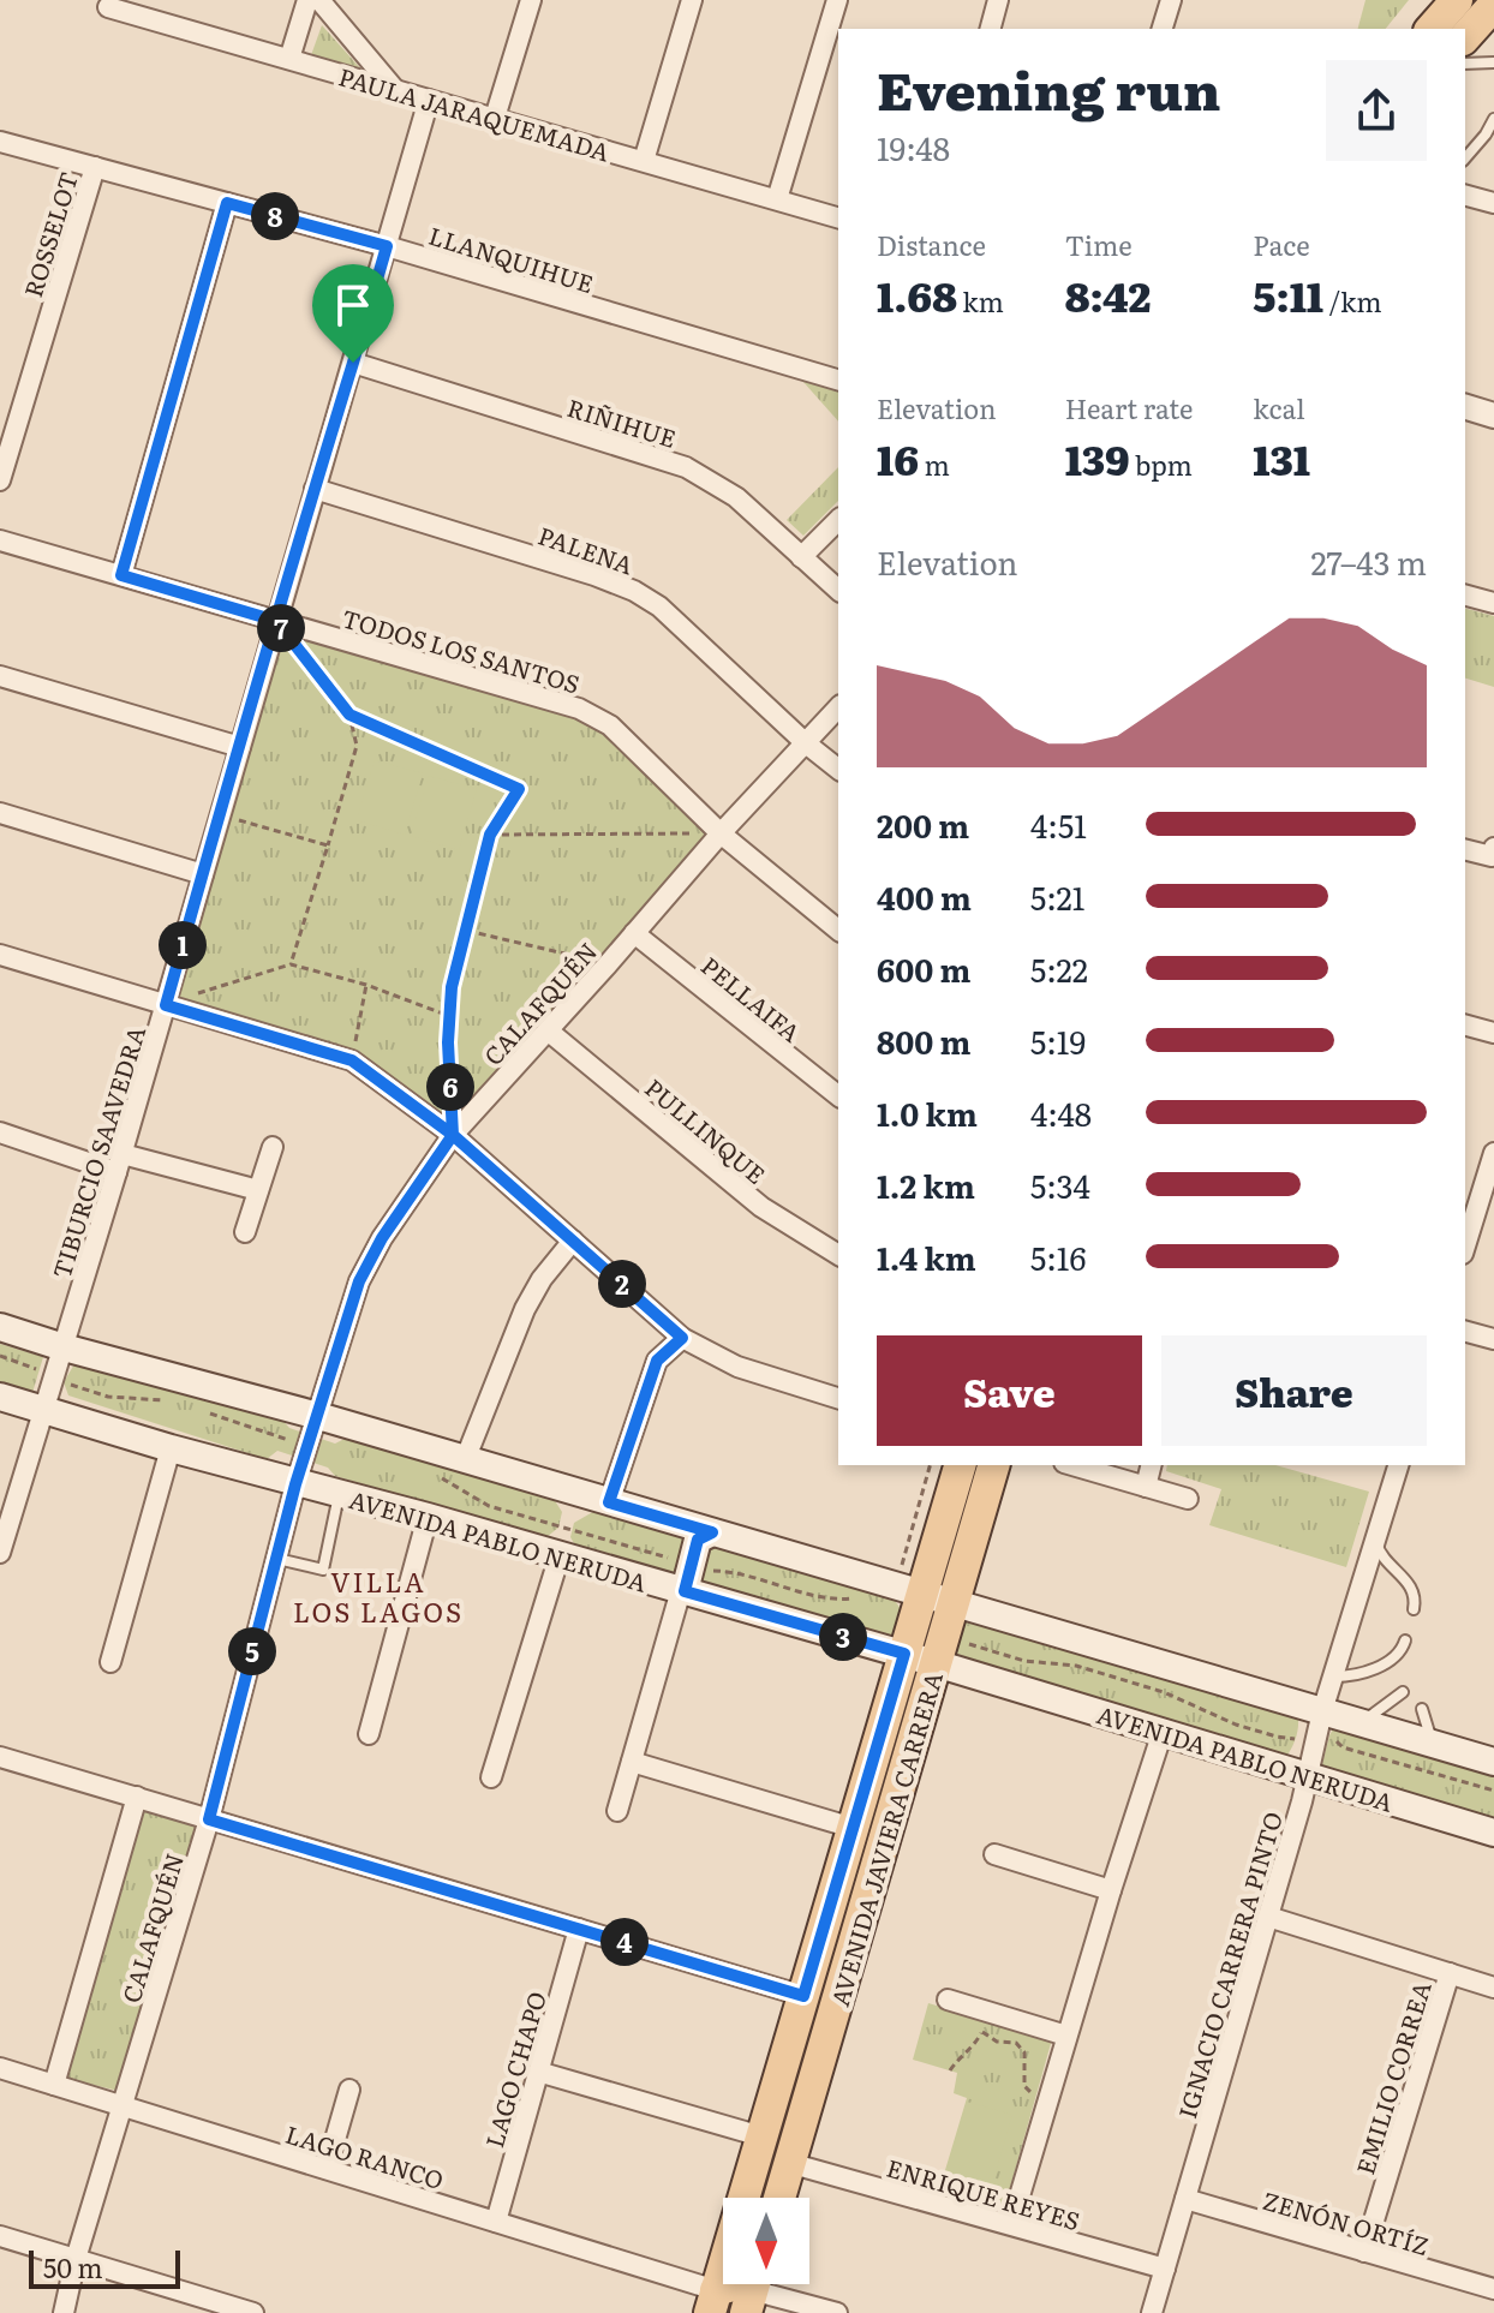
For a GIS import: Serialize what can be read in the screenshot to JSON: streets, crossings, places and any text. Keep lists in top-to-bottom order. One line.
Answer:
{"streets":{"main road":["AVENIDA PABLO NERUDA","AVENIDA JAVIERA CARRERA"],"street":["PAULA JARAQUEMADA","ROSSELOT","LLANQUIHUE","RIÑIHUE","PALENA","TODOS LOS SANTOS","PELLAIFA","CALAFQUÉN","PULLINQUE","TIBURCIO SAAVEDRA","IGNACIO CARRERA PINTO","LAGO CHAPO","EMILIO CORREA","LAGO RANCO","ENRIQUE REYES","ZENÓN ORTÍZ"]},"crossings":[["PAULA JARAQUEMADA","TIBURCIO SAAVEDRA"],["ROSSELOT","LLANQUIHUE"],["LLANQUIHUE","TIBURCIO SAAVEDRA"],["RIÑIHUE","TIBURCIO SAAVEDRA"],["PALENA","CALAFQUÉN"],["PALENA","TIBURCIO SAAVEDRA"],["TODOS LOS SANTOS","CALAFQUÉN"],["TODOS LOS SANTOS","TIBURCIO SAAVEDRA"],["PELLAIFA","CALAFQUÉN"],["CALAFQUÉN","PULLINQUE"],["CALAFQUÉN","AVENIDA PABLO NERUDA"],["CALAFQUÉN","LAGO RANCO"],["TIBURCIO SAAVEDRA","AVENIDA PABLO NERUDA"],["AVENIDA PABLO NERUDA","AVENIDA JAVIERA CARRERA"],["AVENIDA PABLO NERUDA","IGNACIO CARRERA PINTO"],["AVENIDA JAVIERA CARRERA","LAGO RANCO"],["AVENIDA JAVIERA CARRERA","ENRIQUE REYES"],["IGNACIO CARRERA PINTO","ENRIQUE REYES"],["IGNACIO CARRERA PINTO","ZENÓN ORTÍZ"],["LAGO CHAPO","LAGO RANCO"],["EMILIO CORREA","ZENÓN ORTÍZ"]],"districts":["VILLA LOS LAGOS"],"scale_bar":"50 m","north":"bottom","page":{"heading":["Evening run","19:48"],"pins":["8","7","1","6","2","3","5","4"],"stats":[["Distance","1.68 km"],["Time","8:42"],["Pace","5:11 /km"],["Elevation","16 m"],["Heart rate","139 bpm"],["kcal","131"]],"chart":["Elevation","27–43 m"],"list":[{"name":"200 m","note":"4:51"},{"name":"400 m","note":"5:21"},{"name":"600 m","note":"5:22"},{"name":"800 m","note":"5:19"},{"name":"1.0 km","note":"4:48"},{"name":"1.2 km","note":"5:34"},{"name":"1.4 km","note":"5:16"}],"buttons":["Save","Share"],"scale":"50 m"}}
